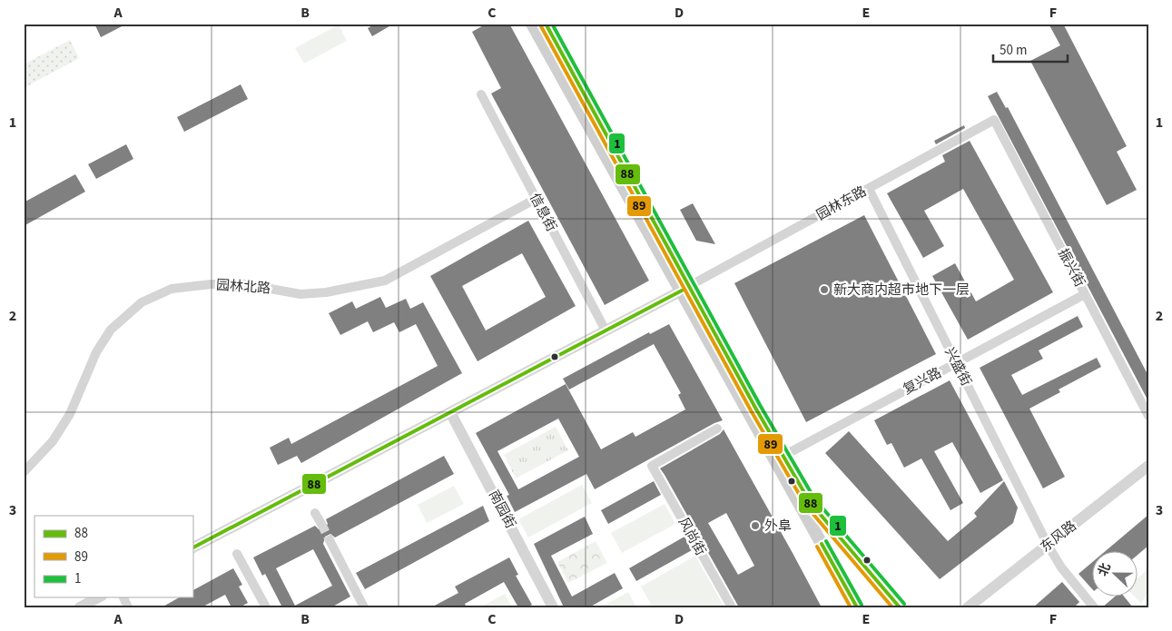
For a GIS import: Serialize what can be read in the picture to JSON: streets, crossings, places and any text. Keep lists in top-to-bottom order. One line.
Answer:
{"streets":{"street":["园林东路","信息街","振兴街","园林北路","兴盛街","复兴路","南园街","风尚街","东风路"]},"crossings":[["园林东路","振兴街"],["园林东路","兴盛街"],["信息街","园林北路"],["振兴街","复兴路"],["兴盛街","复兴路"],["兴盛街","东风路"]],"places":["新大商内超市地下一层","外阜"],"lines":["transit line 88","transit line 1","transit line 89"],"legend":["88","89","1"],"scale_bar":"50 m","north":"left","grid":{"columns":["A","B","C","D","E","F"],"rows":["1","2","3"]}}
